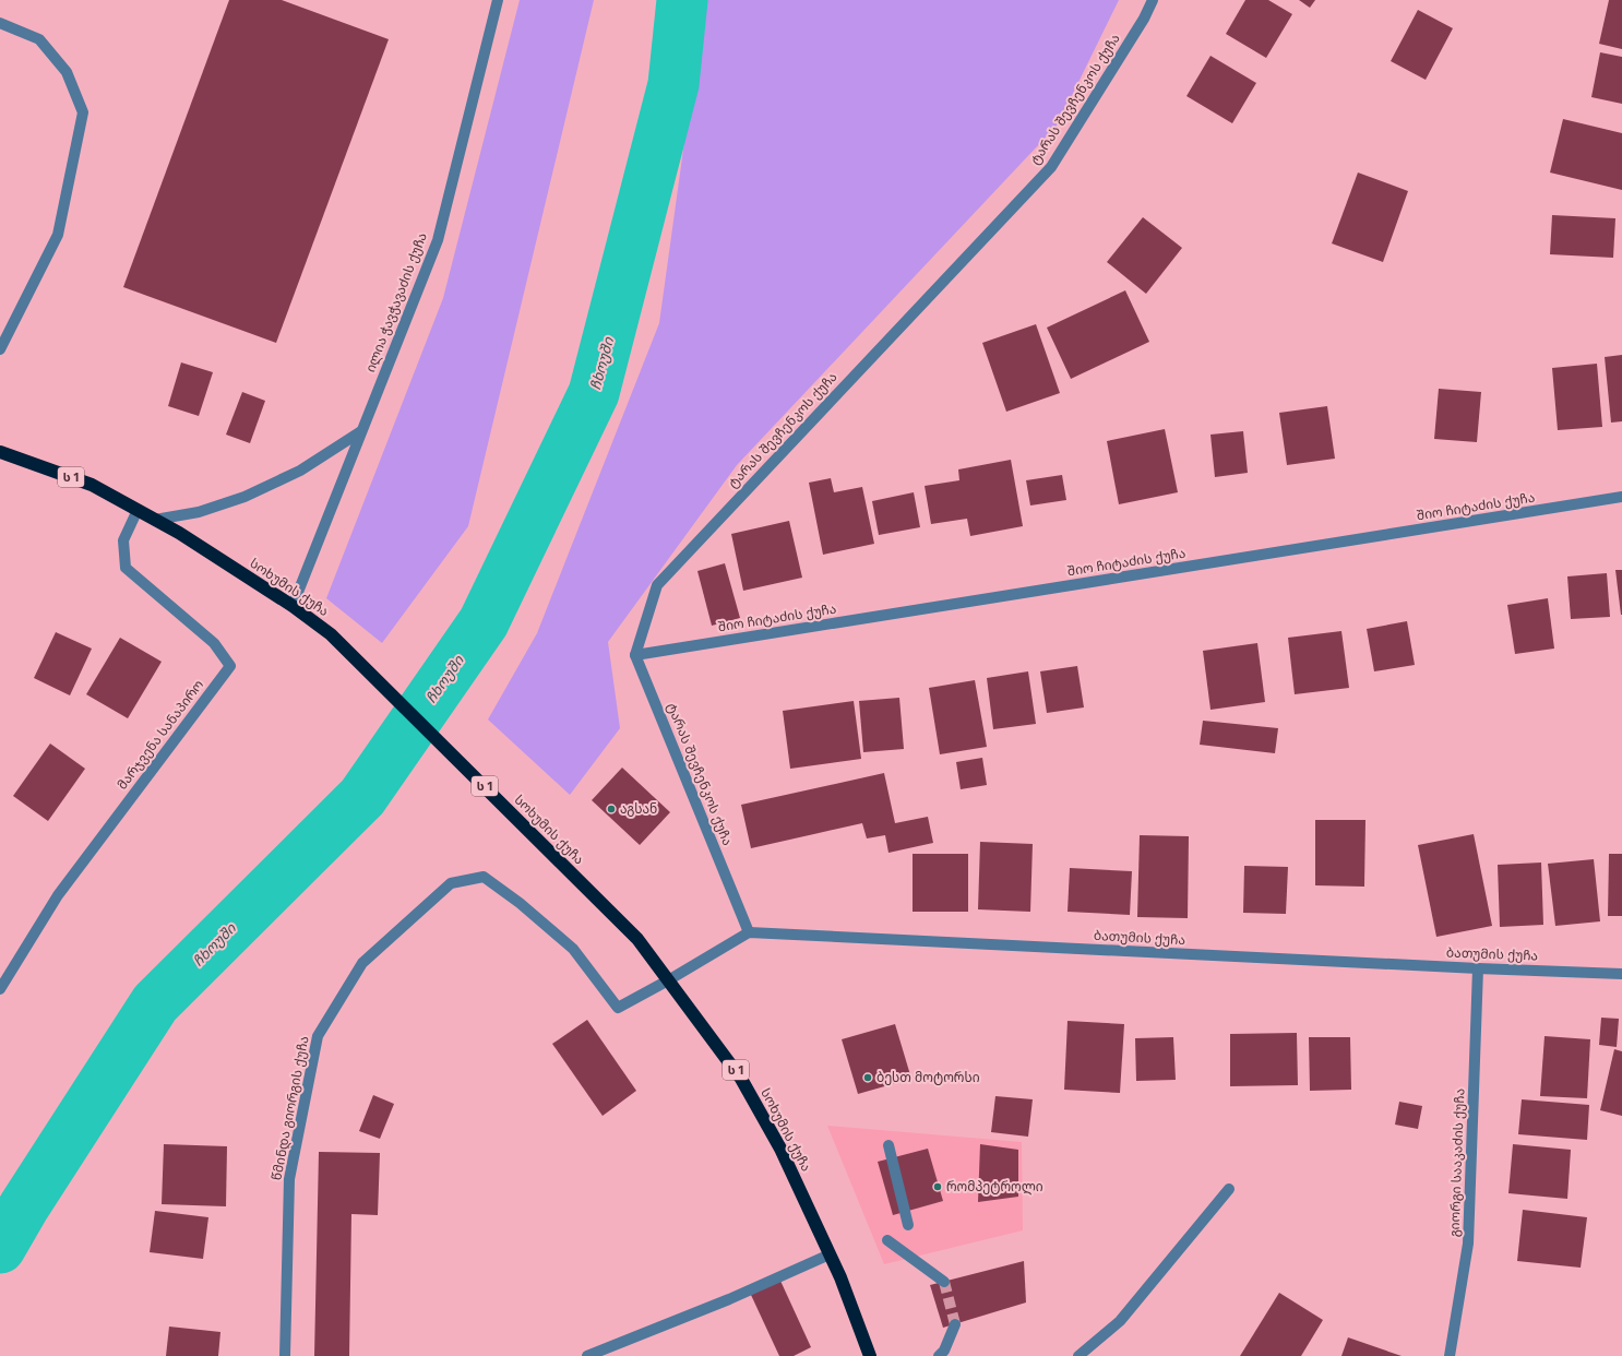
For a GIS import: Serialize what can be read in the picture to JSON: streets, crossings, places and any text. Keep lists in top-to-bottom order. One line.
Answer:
{"streets":{"highway":["ს 1","სოხუმის ქუჩა"],"street":["ტარას შევჩენკოს ქუჩა","ილია ჭავჭავაძის ქუჩა","შიო ჩიტაძის ქუჩა","მარჯვენა სანაპირო","ბათუმის ქუჩა","წმინდა გიორგის ქუჩა","გიორგი სააკაძის ქუჩა"]},"crossings":[["ტარას შევჩენკოს ქუჩა","შიო ჩიტაძის ქუჩა"],["ტარას შევჩენკოს ქუჩა","ბათუმის ქუჩა"],["ილია ჭავჭავაძის ქუჩა","სოხუმის ქუჩა"],["სოხუმის ქუჩა","მარჯვენა სანაპირო"],["სოხუმის ქუჩა","წმინდა გიორგის ქუჩა"],["ბათუმის ქუჩა","გიორგი სააკაძის ქუჩა"]],"water":["ჩხოუში"],"places":["აგსან","ბესთ მოტორსი","რომპეტროლი"]}
